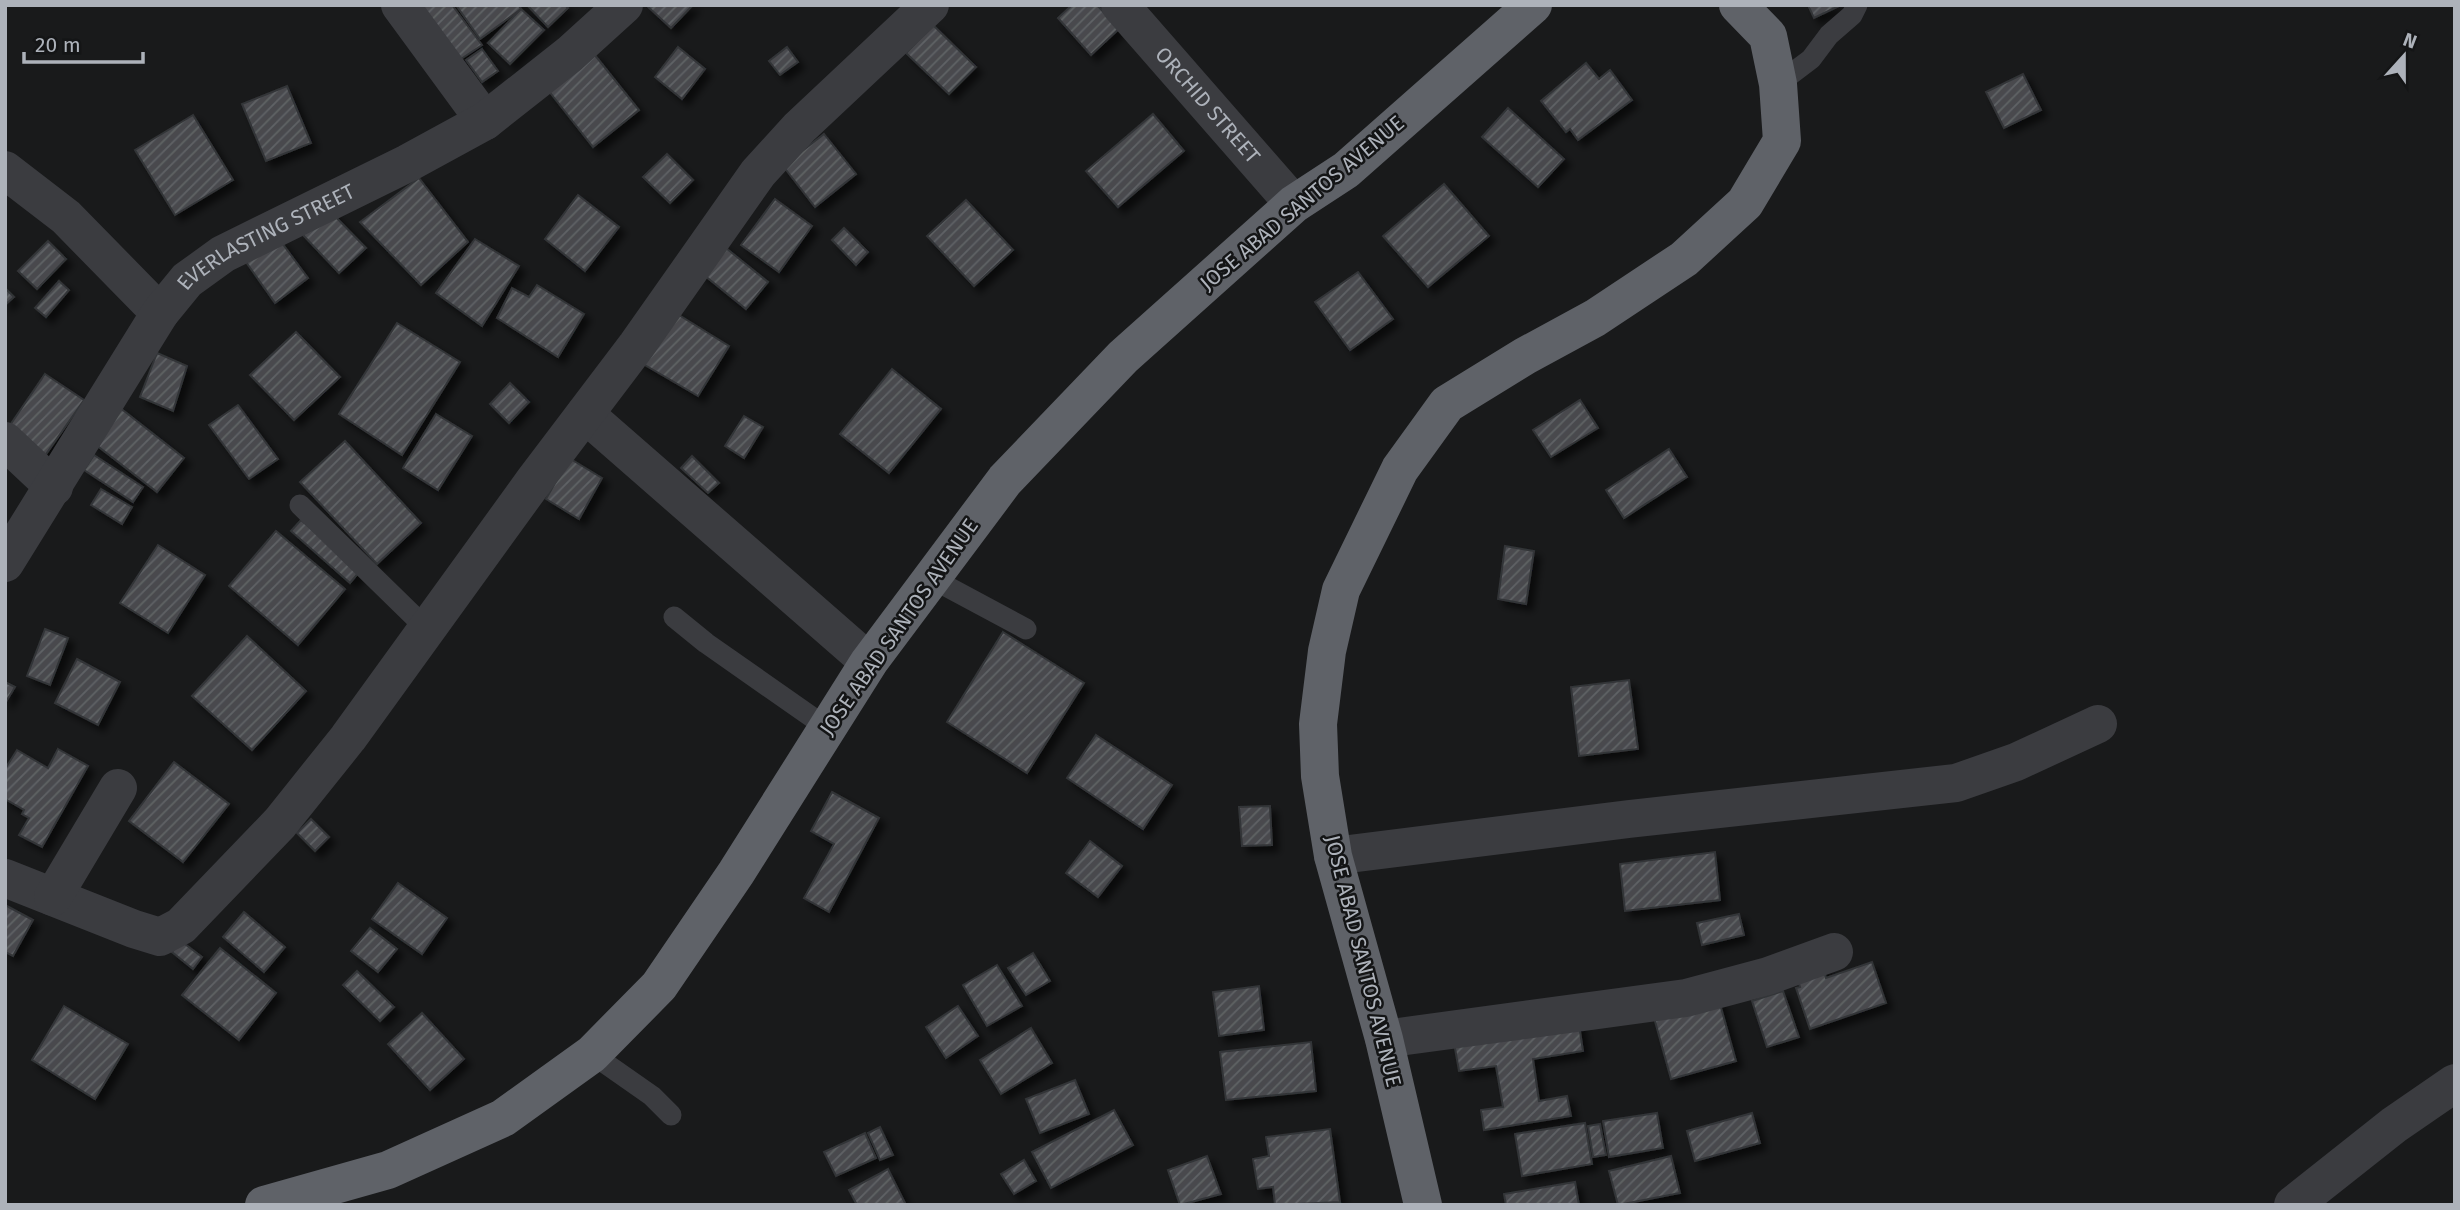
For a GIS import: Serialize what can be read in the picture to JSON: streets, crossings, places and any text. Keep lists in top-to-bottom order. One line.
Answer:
{"streets":{"highway":["JOSE ABAD SANTOS AVENUE"],"street":["ORCHID STREET","EVERLASTING STREET"]},"crossings":[["ORCHID STREET","JOSE ABAD SANTOS AVENUE"]],"scale_bar":"20 m","north":"top"}
